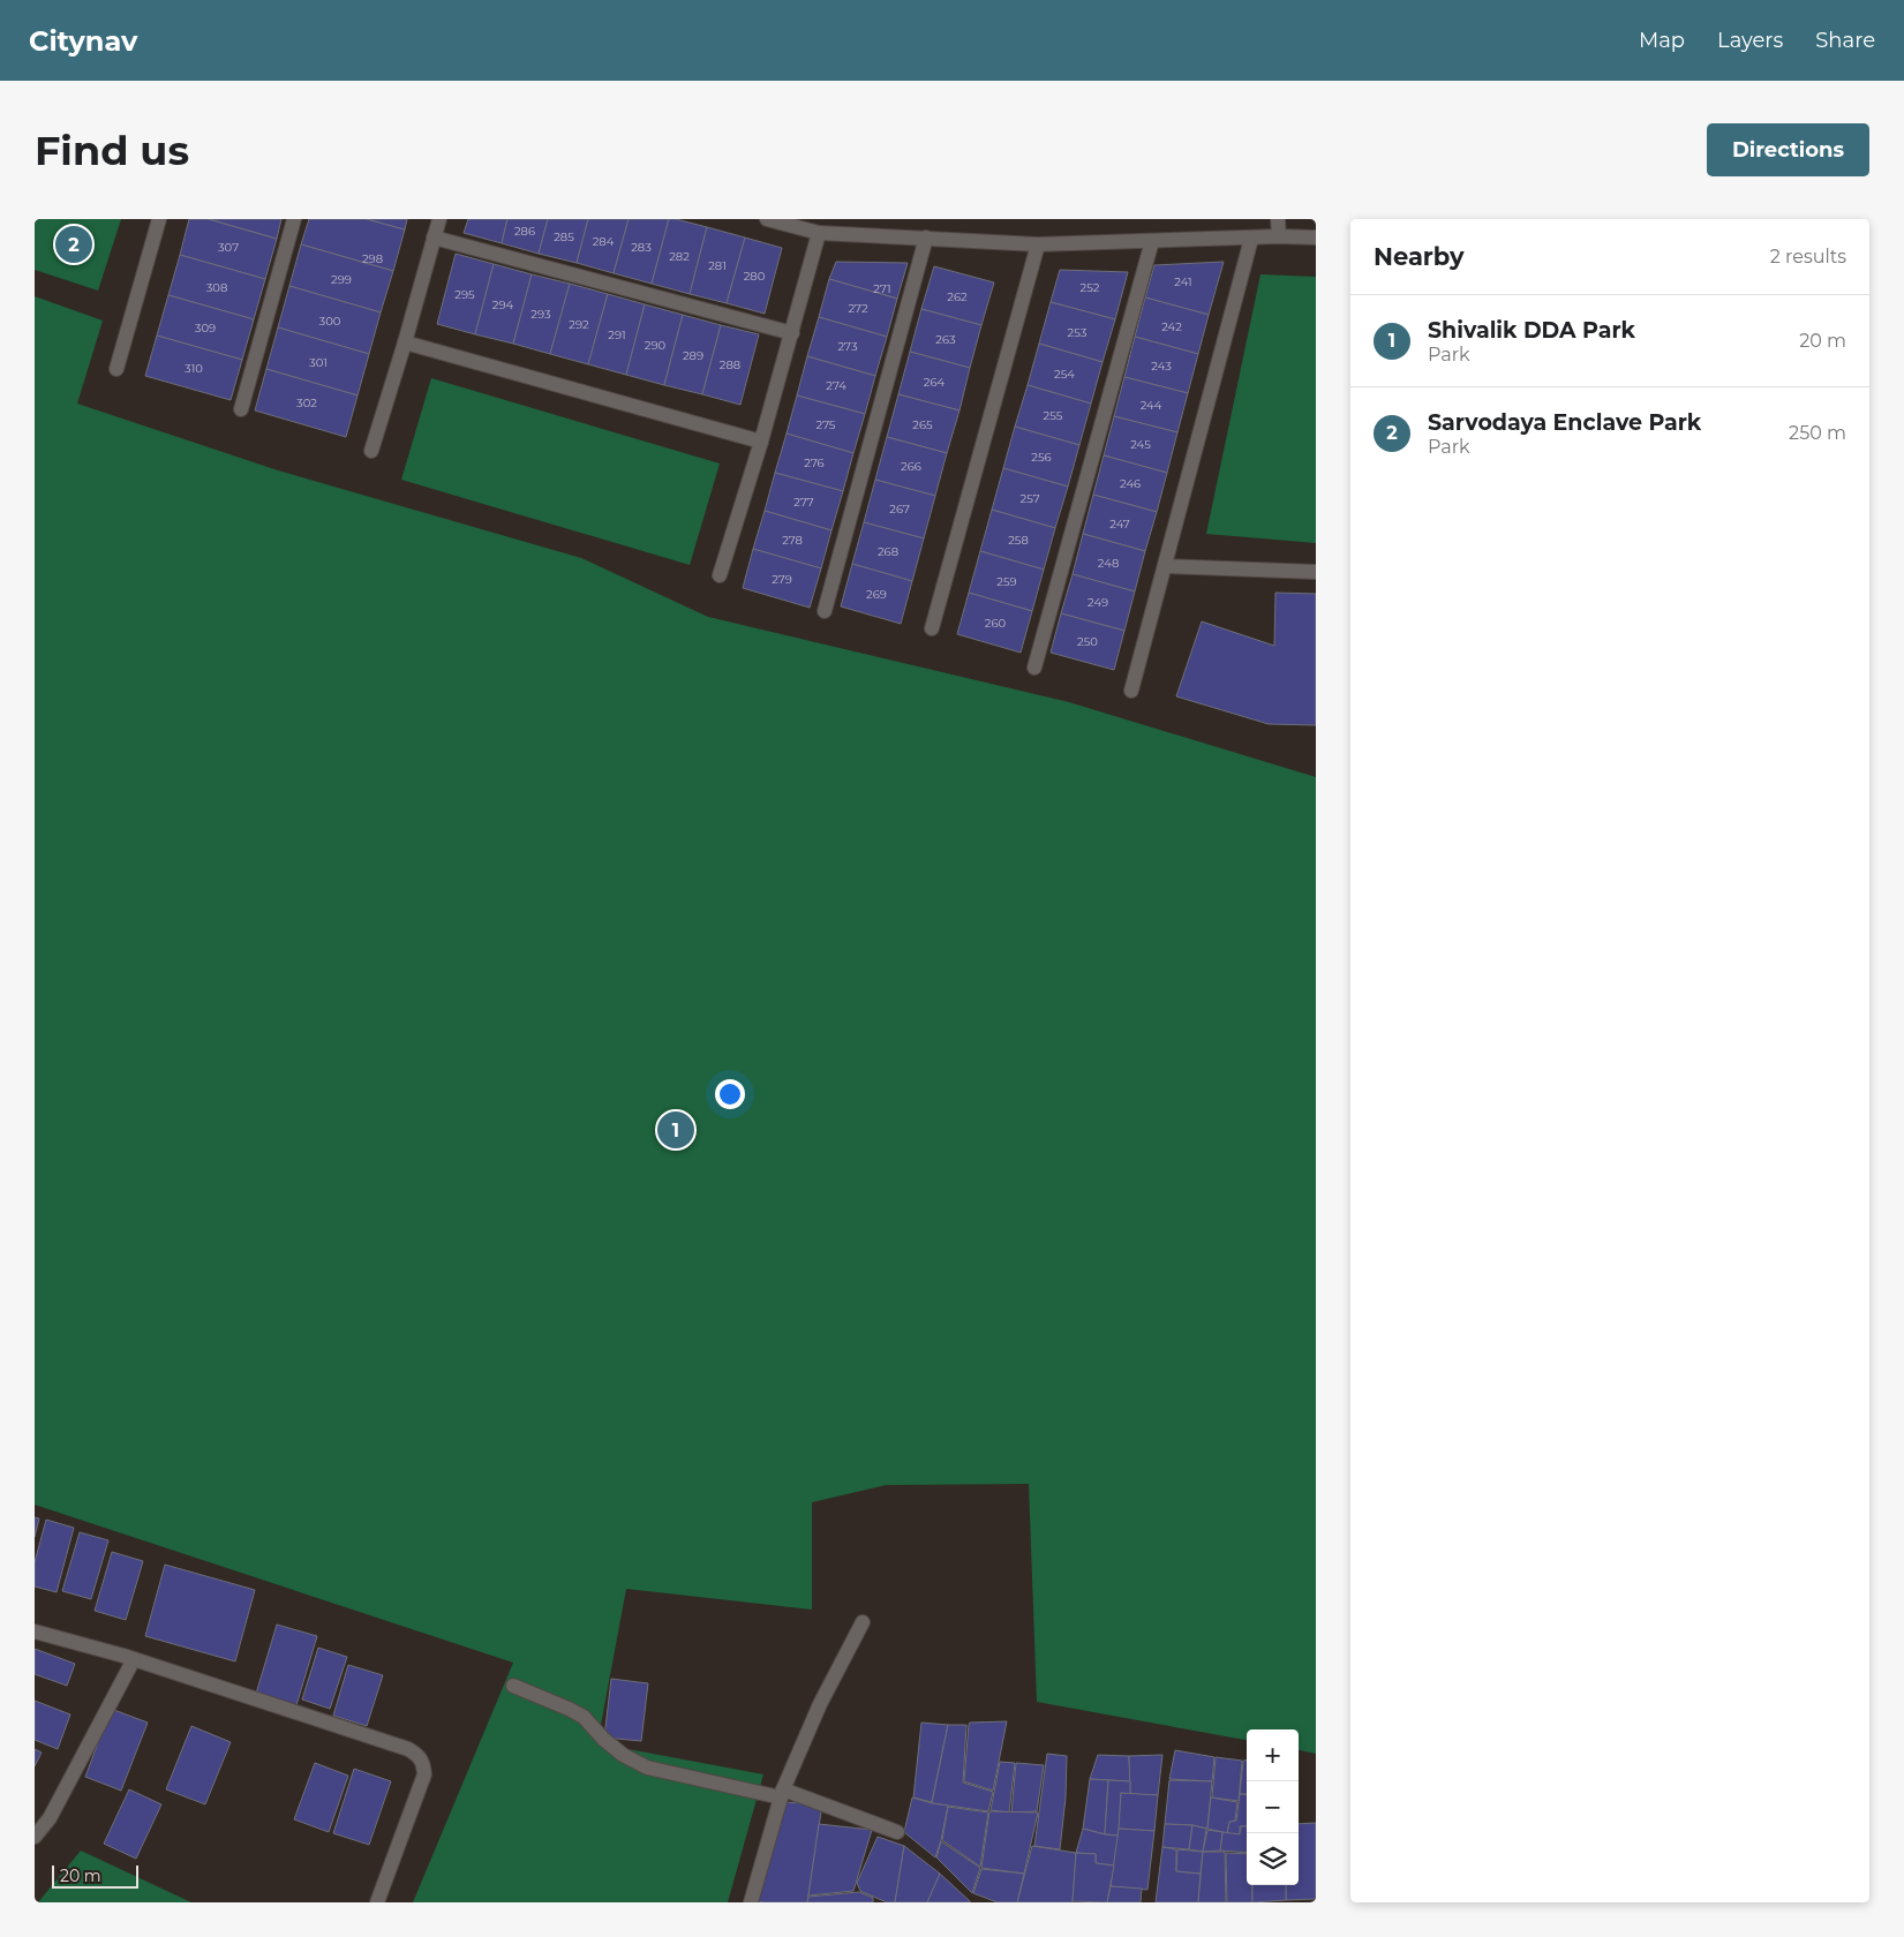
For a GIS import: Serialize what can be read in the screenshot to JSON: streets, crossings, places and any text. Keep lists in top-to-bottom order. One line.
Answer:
{"house_numbers":["286","285","284","307","283","282","298","281","280","299","241","308","252","271","295","262","294","272","293","300","292","242","309","253","291","263","290","273","289","301","288","243","310","254","264","274","302","244","255","275","265","245","256","276","266","246","257","277","267","247","278","258","268","248","279","259","269","249","260","250"],"scale_bar":"20 m","page":{"header":"Citynav","nav":["Map","Layers","Share"],"buttons":"Directions","title":"Find us","heading":["Nearby","2 results"],"pins":["2","1"],"list":[{"mark":"1","name":"Shivalik DDA Park","note":"Park","value":"20 m"},{"mark":"2","name":"Sarvodaya Enclave Park","note":"Park","value":"250 m"}],"map_buttons":["+","−"],"scale":"20 m"}}
